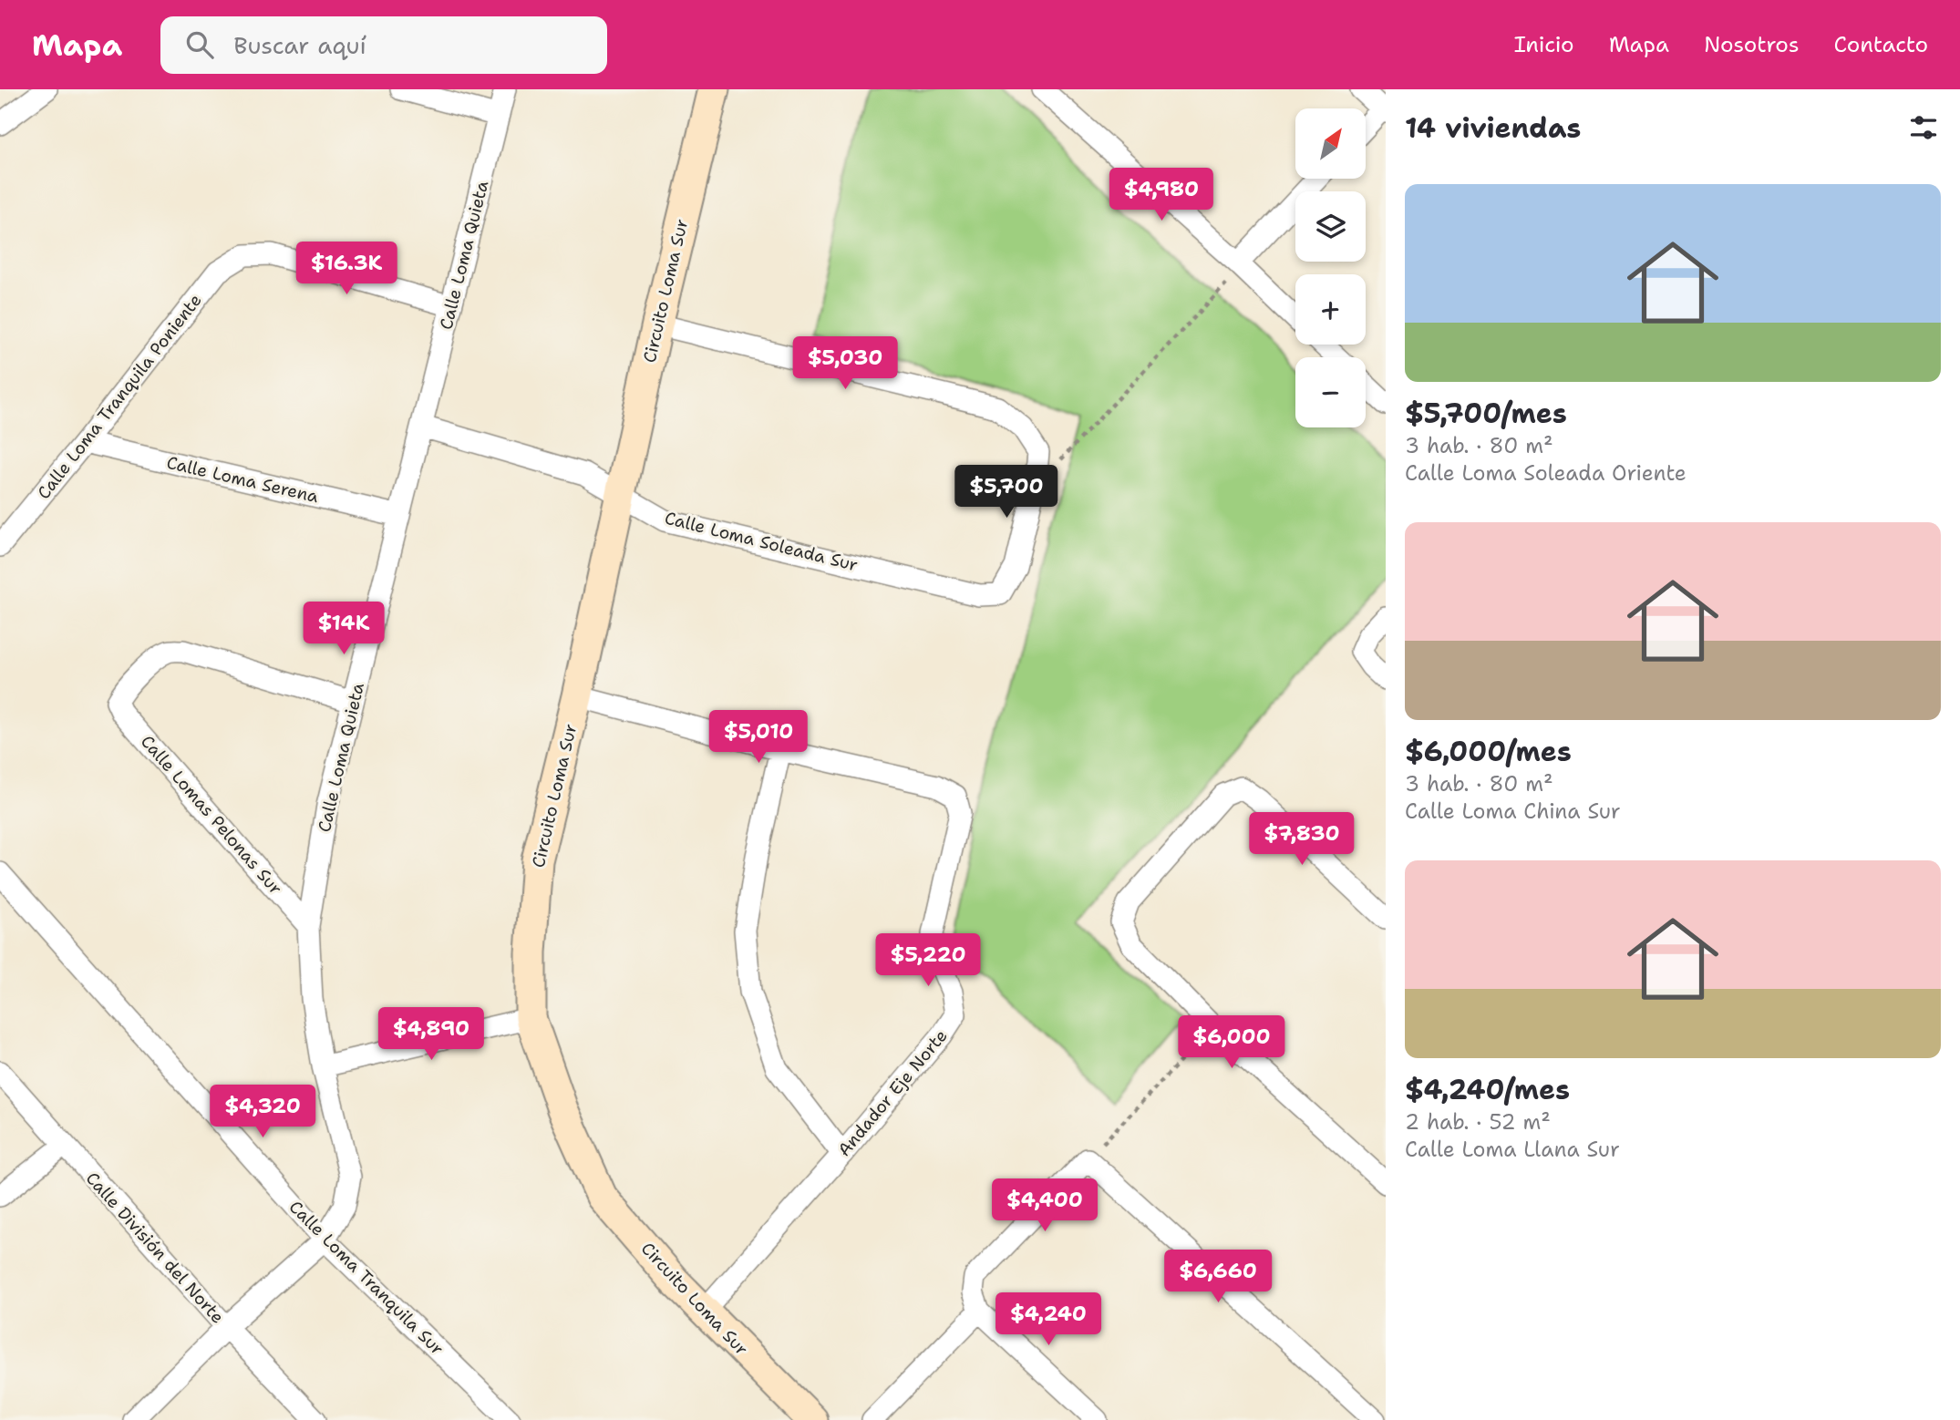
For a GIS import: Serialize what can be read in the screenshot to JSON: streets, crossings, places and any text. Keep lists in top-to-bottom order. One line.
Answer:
{"streets":{"street":["Calle Loma Quieta","Circuito Loma Sur","Calle Loma Tranquila Poniente","Calle Loma Serena","Calle Loma Soleada Sur","Calle Lomas Pelonas Sur","Andador Eje Norte","Calle División del Norte","Calle Loma Tranquila Sur"]},"crossings":[["Calle Loma Quieta","Calle Loma Tranquila Poniente"],["Calle Loma Quieta","Calle Loma Serena"],["Calle Loma Quieta","Calle Loma Soleada Sur"],["Calle Loma Quieta","Calle Lomas Pelonas Sur"],["Calle Loma Quieta","Calle División del Norte"],["Calle Loma Quieta","Calle Loma Tranquila Sur"],["Circuito Loma Sur","Calle Loma Soleada Sur"],["Circuito Loma Sur","Andador Eje Norte"],["Calle Loma Tranquila Poniente","Calle Loma Serena"]],"north":"top right","page":{"header":"Mapa","search":"Buscar aquí","nav":["Inicio","Mapa","Nosotros","Contacto"],"heading":"14 viviendas","map_buttons":["+","−"],"list":[{"name":"$5,700/mes","note":"3 hab. · 80 m² · Calle Loma Soleada Oriente"},{"name":"$6,000/mes","note":"3 hab. · 80 m² · Calle Loma China Sur"},{"name":"$4,240/mes","note":"2 hab. · 52 m² · Calle Loma Llana Sur"}],"price":["$4,980","$16.3K","$5,030","$5,700","$14K","$5,010","$7,830","$5,220","$4,890","$6,000","$4,320","$4,400","$6,660","$4,240"]}}
